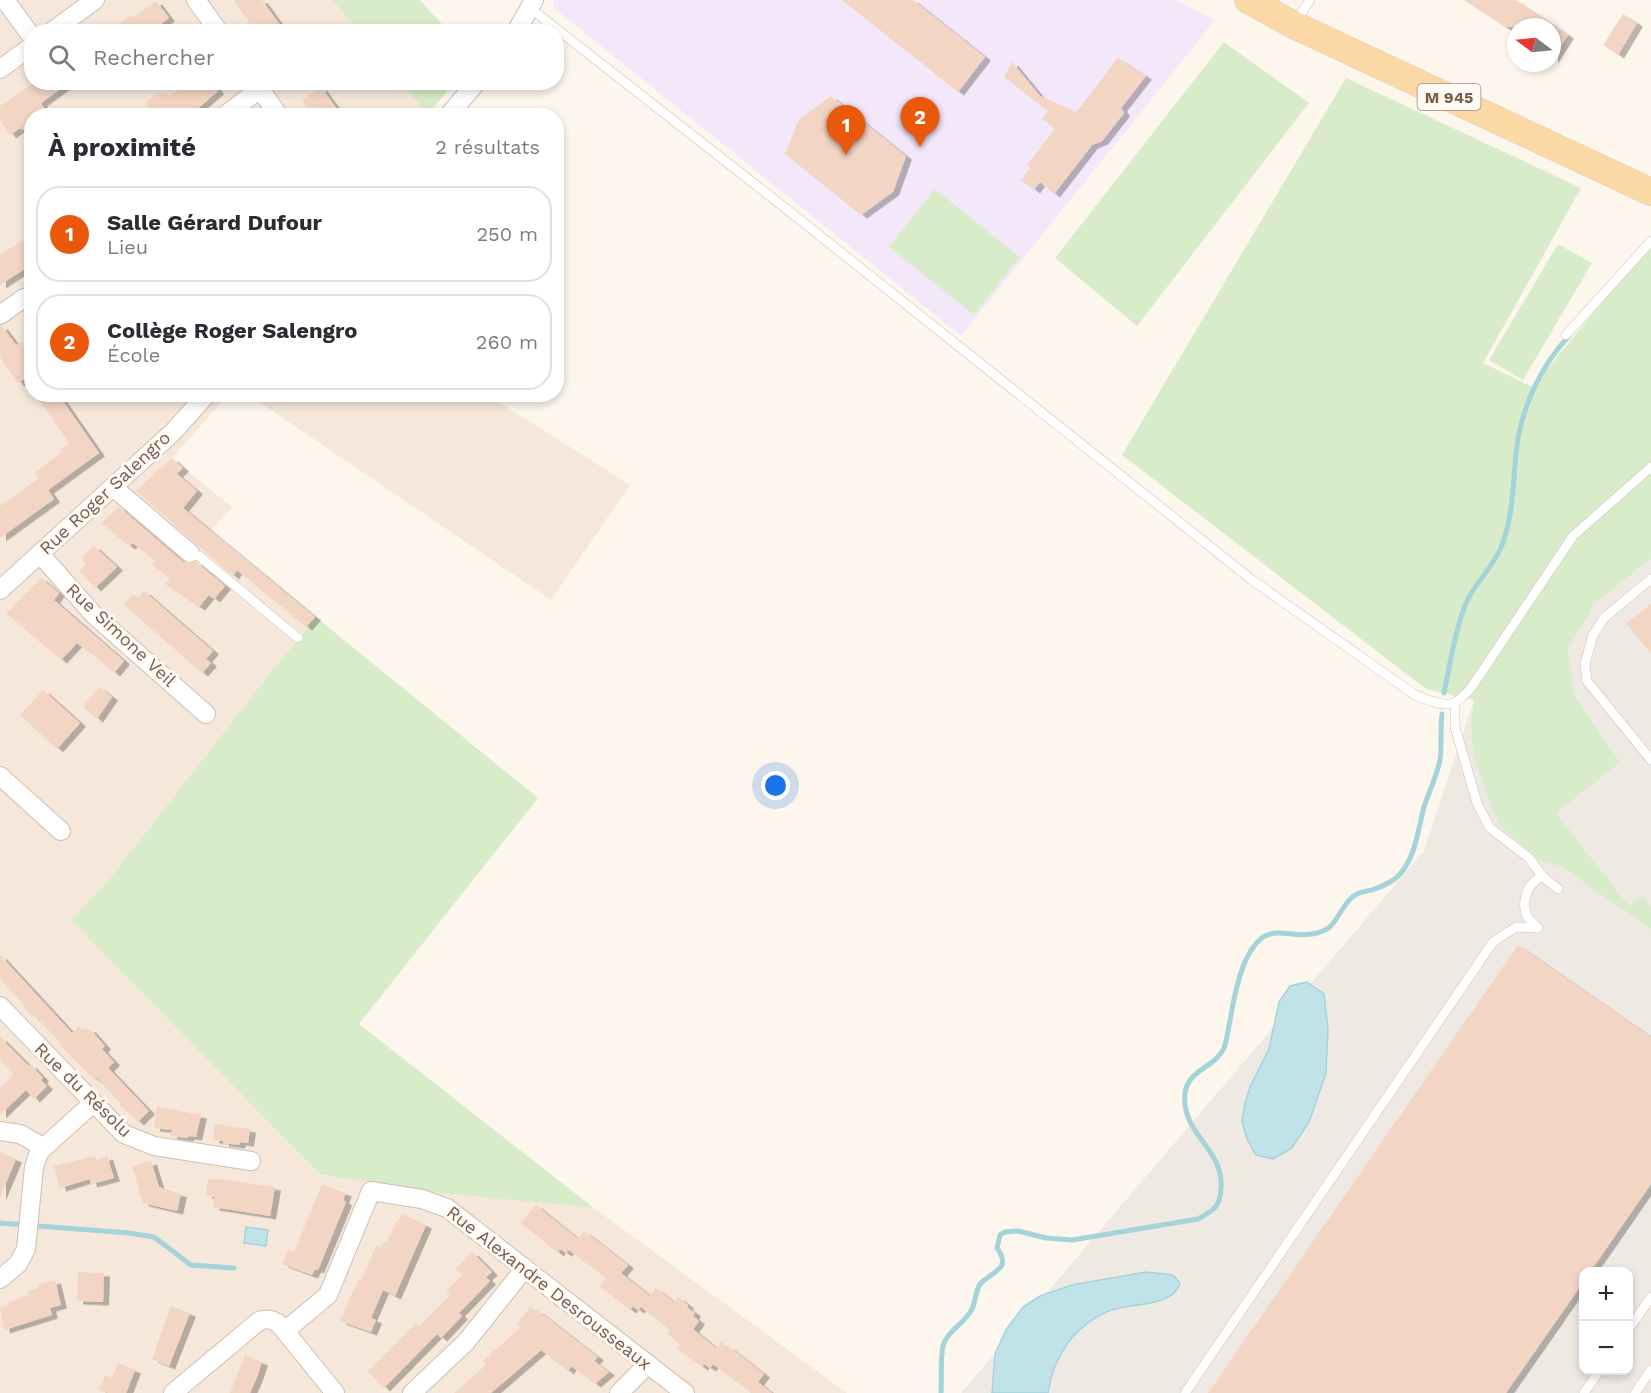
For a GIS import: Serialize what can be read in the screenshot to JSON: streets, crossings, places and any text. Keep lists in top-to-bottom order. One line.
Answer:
{"streets":{"main road":["M 945"],"street":["Rue Roger Salengro","Rue Simone Veil","Rue du Résolu","Rue Alexandre Desrousseaux"]},"crossings":[["Rue Roger Salengro","Rue Simone Veil"]],"north":"left","page":{"search":"Rechercher","pins":["2","1"],"heading":["À proximité","2 résultats"],"list":[{"mark":"1","name":"Salle Gérard Dufour","note":"Lieu","value":"250 m"},{"mark":"2","name":"Collège Roger Salengro","note":"École","value":"260 m"}],"map_buttons":["+","−"]}}
